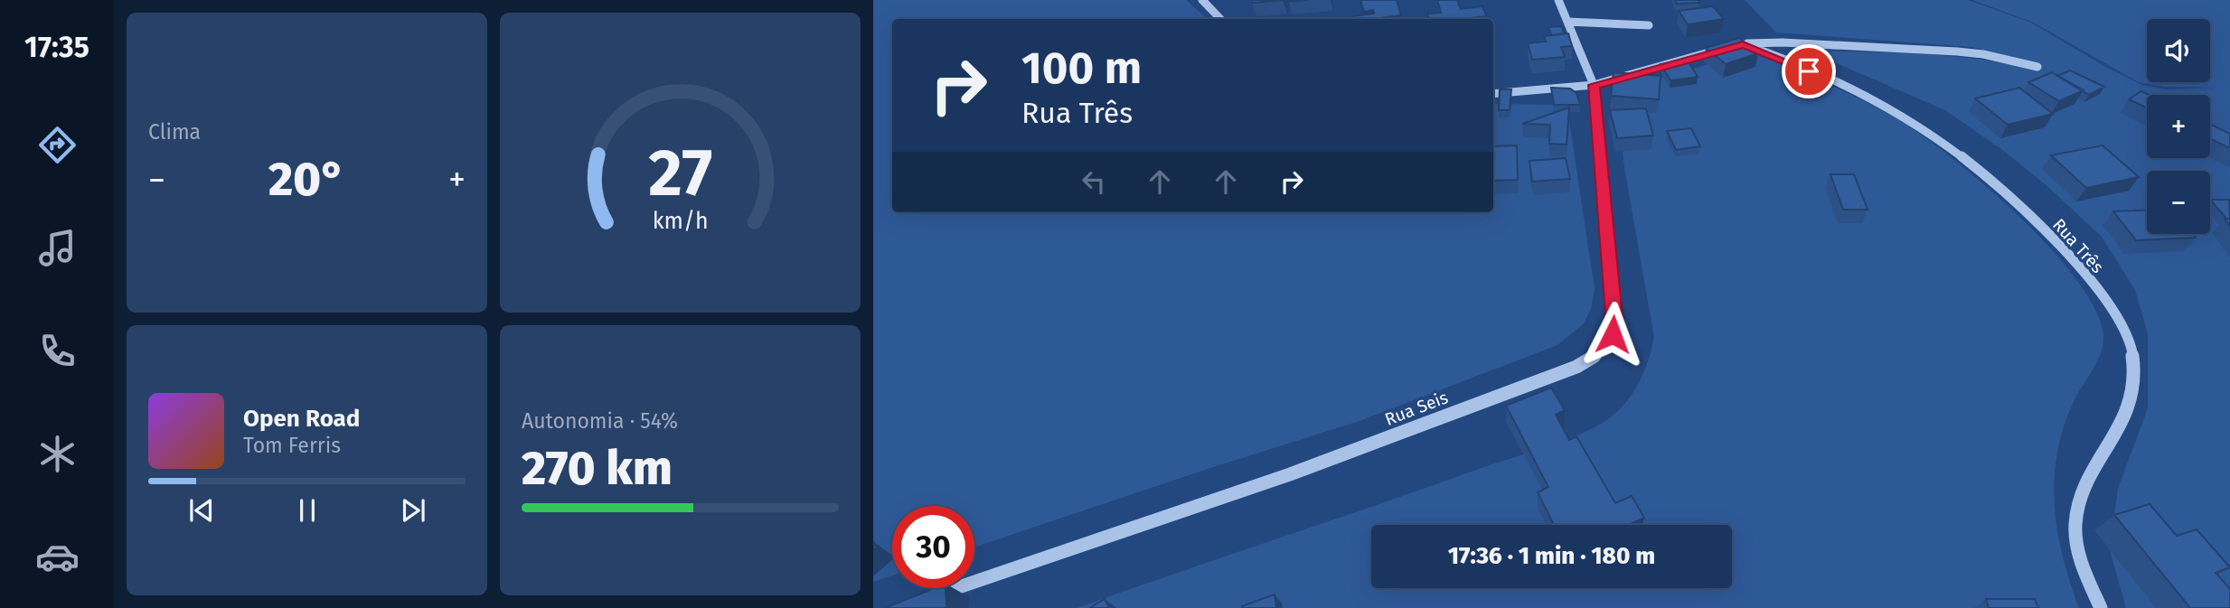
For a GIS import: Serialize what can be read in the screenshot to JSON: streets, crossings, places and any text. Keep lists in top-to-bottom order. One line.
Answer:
{"streets":{"street":["Rua Três","Rua Seis"]},"page":{"tabs":"17:35","tile":["Clima",["Autonomia · 54%","270 km"]],"map_buttons":["+","−"],"turn":["100 m","Rua Três"],"heat":["−","20°","+"],"song":["Open Road","Tom Ferris"],"limit":"30","trip":"17:36 · 1 min · 180 m","gauge":["27","km/h"]}}
